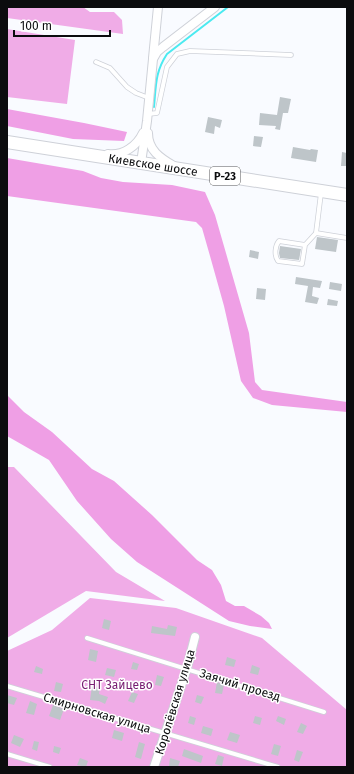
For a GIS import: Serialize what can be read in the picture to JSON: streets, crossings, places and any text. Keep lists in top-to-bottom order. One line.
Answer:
{"streets":{"main road":["Киевское шоссе","Р-23"],"street":["Королёвская улица"],"lane":["Заячий проезд","Смирновская улица"]},"crossings":[["Заячий проезд","Королёвская улица"],["Королёвская улица","Смирновская улица"]],"parks":["СНТ Зайцево"],"scale_bar":"100 m"}
